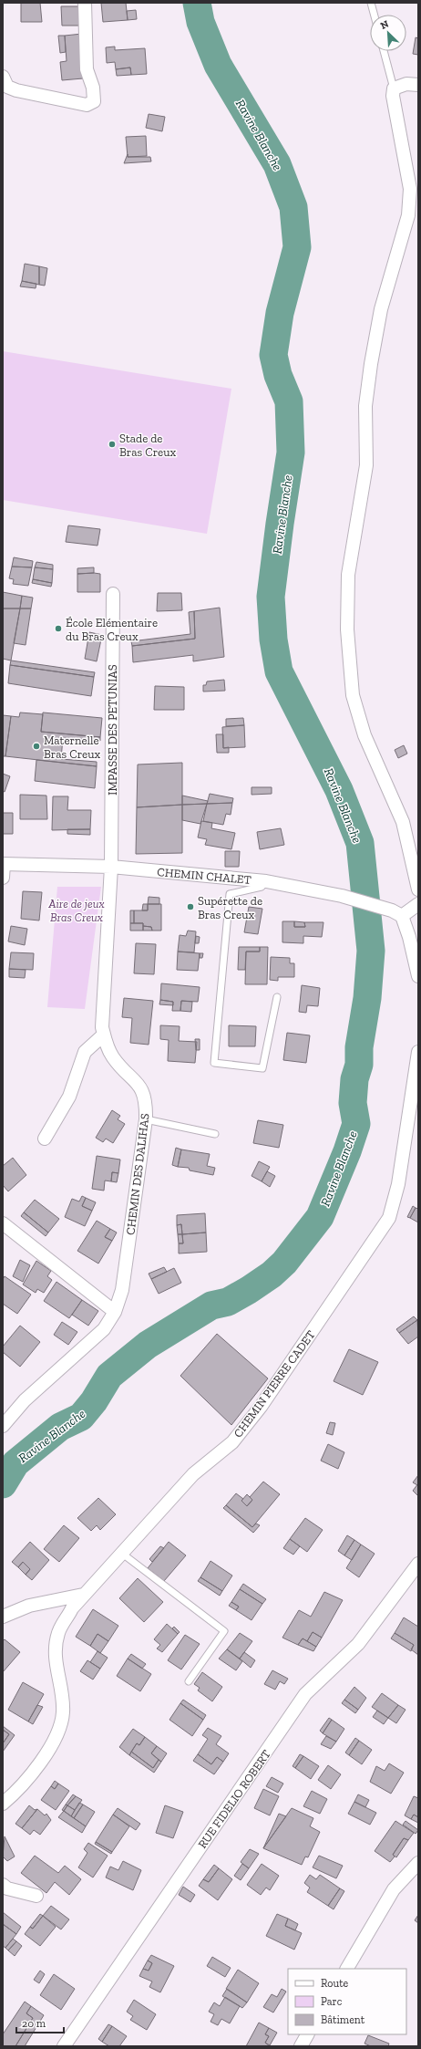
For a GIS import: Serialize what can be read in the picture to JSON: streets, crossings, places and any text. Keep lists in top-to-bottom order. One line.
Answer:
{"streets":{"street":["IMPASSE DES PETUNIAS","CHEMIN CHALET","CHEMIN DES DALIHAS","CHEMIN PIERRE CADET","RUE FIDELIO ROBERT"]},"crossings":[["IMPASSE DES PETUNIAS","CHEMIN CHALET"],["IMPASSE DES PETUNIAS","CHEMIN DES DALIHAS"],["CHEMIN CHALET","CHEMIN DES DALIHAS"]],"water":["Ravine Blanche"],"parks":["Aire de jeux Bras Creux"],"places":["Stade de Bras Creux","École Elémentaire du Bras Creux","Maternelle Bras Creux","Supérette de Bras Creux"],"legend":["Route","Parc","Bâtiment"],"scale_bar":"20 m","north":"top left"}
